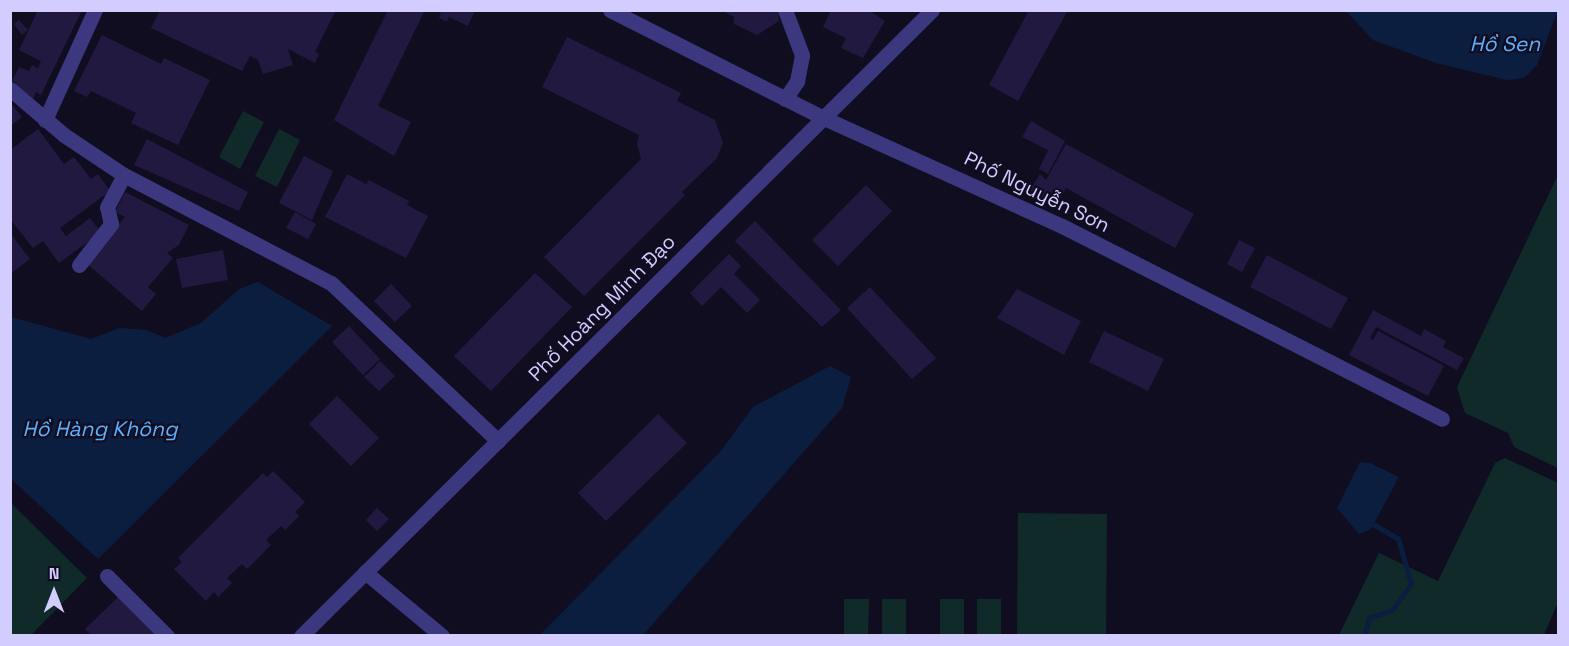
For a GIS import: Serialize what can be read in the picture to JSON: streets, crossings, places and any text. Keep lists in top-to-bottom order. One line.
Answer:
{"streets":{"street":["Phố Nguyễn Sơn","Phố Hoàng Minh Đạo"]},"crossings":[["Phố Nguyễn Sơn","Phố Hoàng Minh Đạo"]],"water":["Hồ Sen","Hồ Hàng Không"],"north":"top"}
